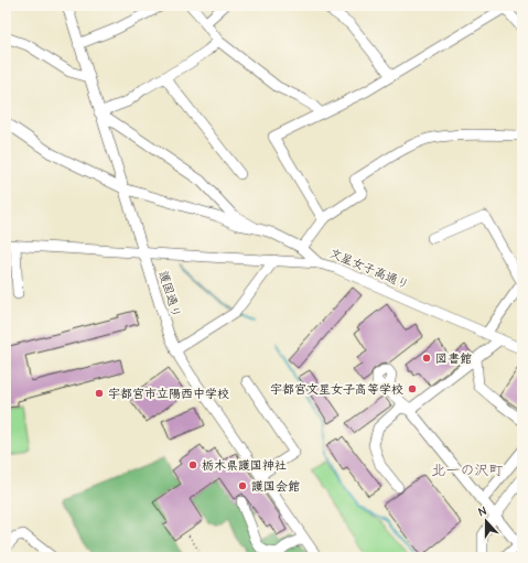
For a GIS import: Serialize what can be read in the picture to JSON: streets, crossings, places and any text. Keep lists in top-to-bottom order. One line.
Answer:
{"streets":{"street":["文星女子高通り","護国通り"]},"crossings":[["文星女子高通り","護国通り"]],"districts":["北一の沢町"],"places":["図書館","宇都宮文星女子高等学校","宇都宮市立陽西中学校","栃木県護国神社","護国会館"],"north":"top"}
